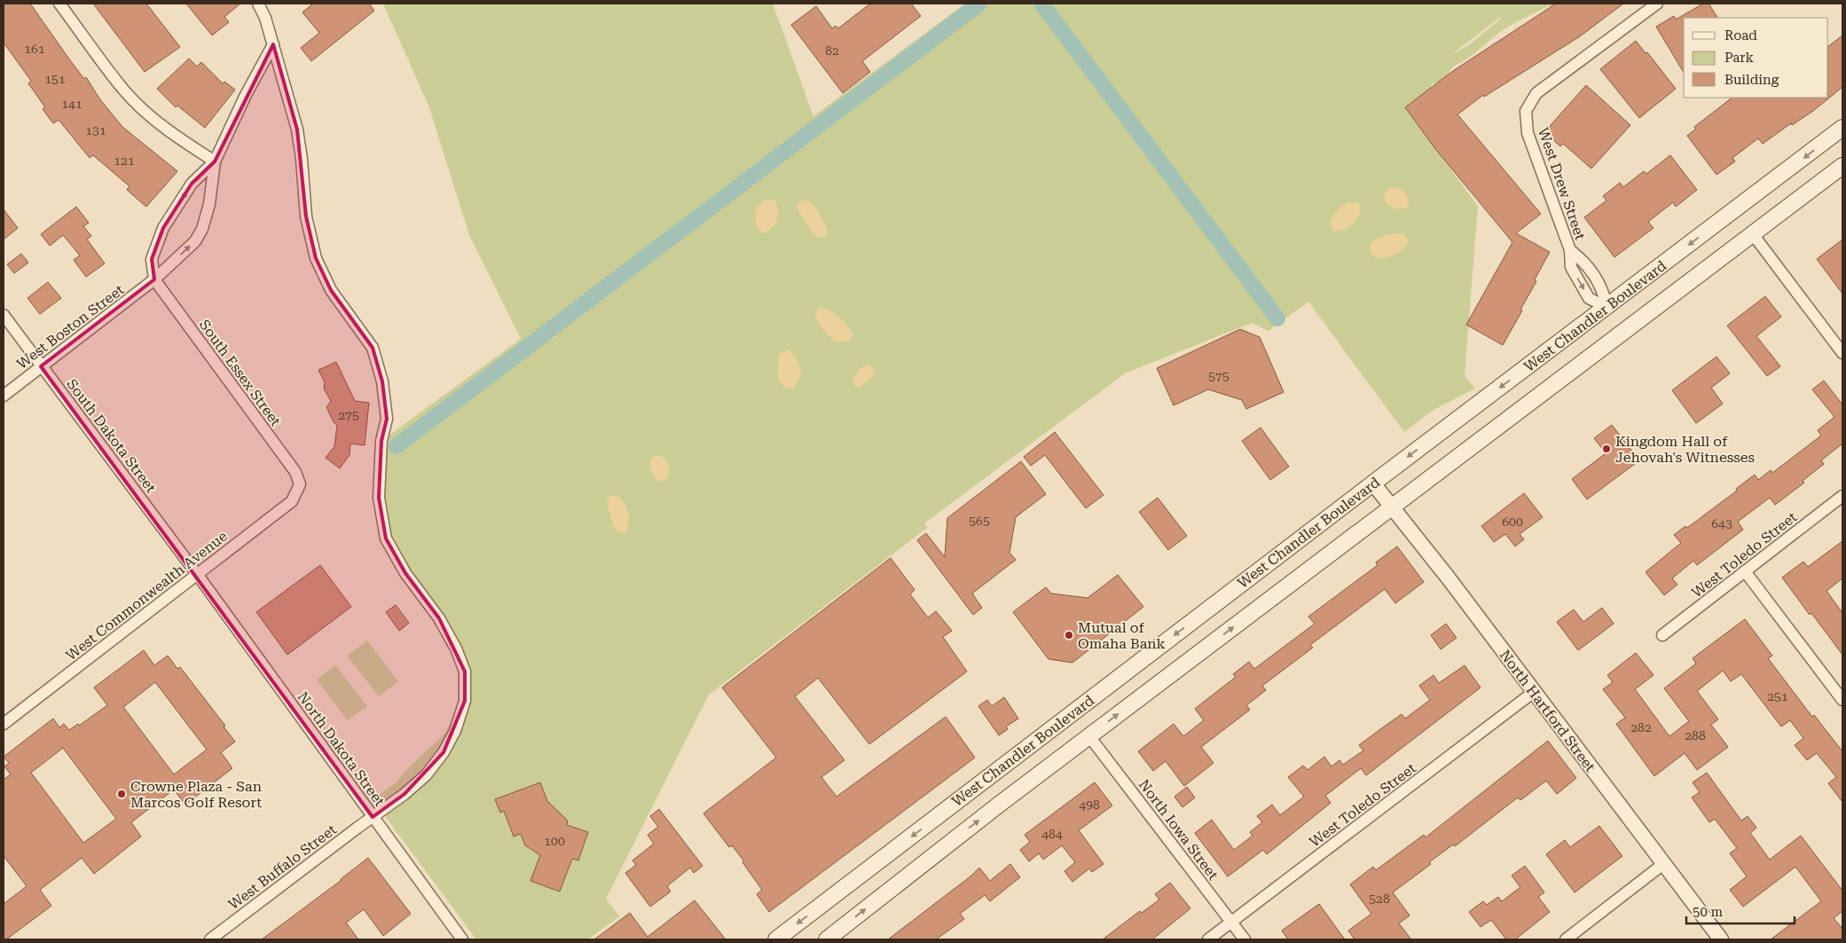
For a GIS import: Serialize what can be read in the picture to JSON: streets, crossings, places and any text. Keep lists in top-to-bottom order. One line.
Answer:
{"streets":{"main road":["West Chandler Boulevard"],"street":["West Drew Street","West Boston Street","South Essex Street","South Dakota Street","West Toledo Street","West Commonwealth Avenue","North Hartford Street","North Dakota Street","North Iowa Street","West Buffalo Street"]},"crossings":[["West Drew Street","West Chandler Boulevard"],["West Chandler Boulevard","North Hartford Street"],["West Chandler Boulevard","North Iowa Street"],["West Boston Street","South Essex Street"],["West Boston Street","South Dakota Street"],["West Boston Street","West Buffalo Street"],["South Essex Street","West Commonwealth Avenue"],["South Dakota Street","West Commonwealth Avenue"],["South Dakota Street","North Dakota Street"],["West Toledo Street","North Hartford Street"],["West Toledo Street","North Iowa Street"],["West Commonwealth Avenue","North Dakota Street"],["North Dakota Street","West Buffalo Street"]],"places":["Kingdom Hall of Jehovah's Witnesses","Mutual of Omaha Bank","Crowne Plaza - San Marcos Golf Resort"],"house_numbers":["161","82","151","141","131","121","575","275","565","600","643","251","282","288","498","484","100","528"],"legend":["Road","Park","Building"],"scale_bar":"50 m"}
